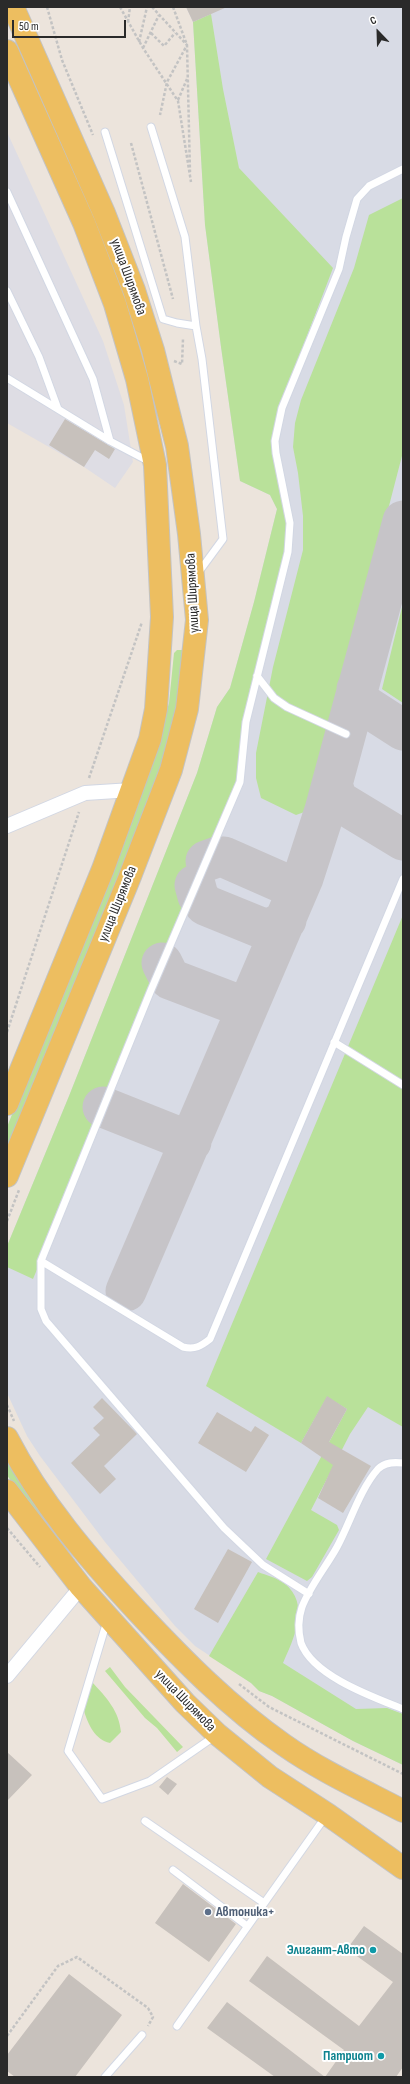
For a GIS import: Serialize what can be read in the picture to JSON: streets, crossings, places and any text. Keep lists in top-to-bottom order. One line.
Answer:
{"streets":{"main road":["улица Ширямова"]},"places":["Автоника+","Элигант-Авто","Патриот"],"scale_bar":"50 m","north":"top left"}
